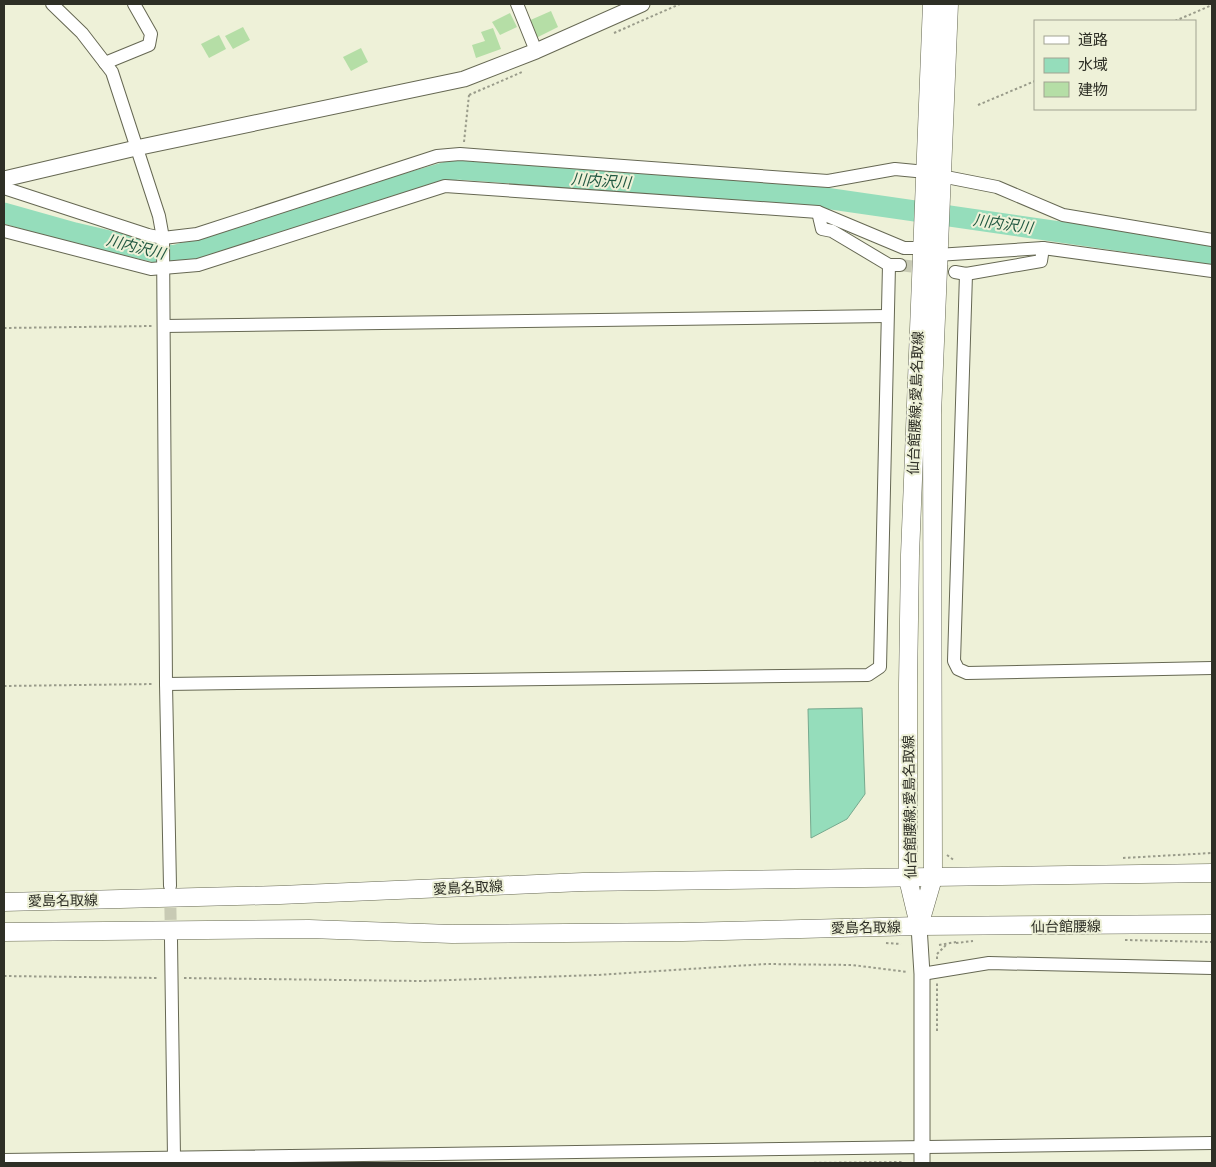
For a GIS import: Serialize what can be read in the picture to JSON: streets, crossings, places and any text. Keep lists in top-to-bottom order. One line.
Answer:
{"streets":{"main road":["仙台館腰線;愛島名取線","愛島名取線","仙台館腰線"]},"crossings":[["仙台館腰線;愛島名取線","愛島名取線"],["仙台館腰線;愛島名取線","仙台館腰線"],["愛島名取線","仙台館腰線"]],"water":["川内沢川"],"legend":["道路","水域","建物"]}
